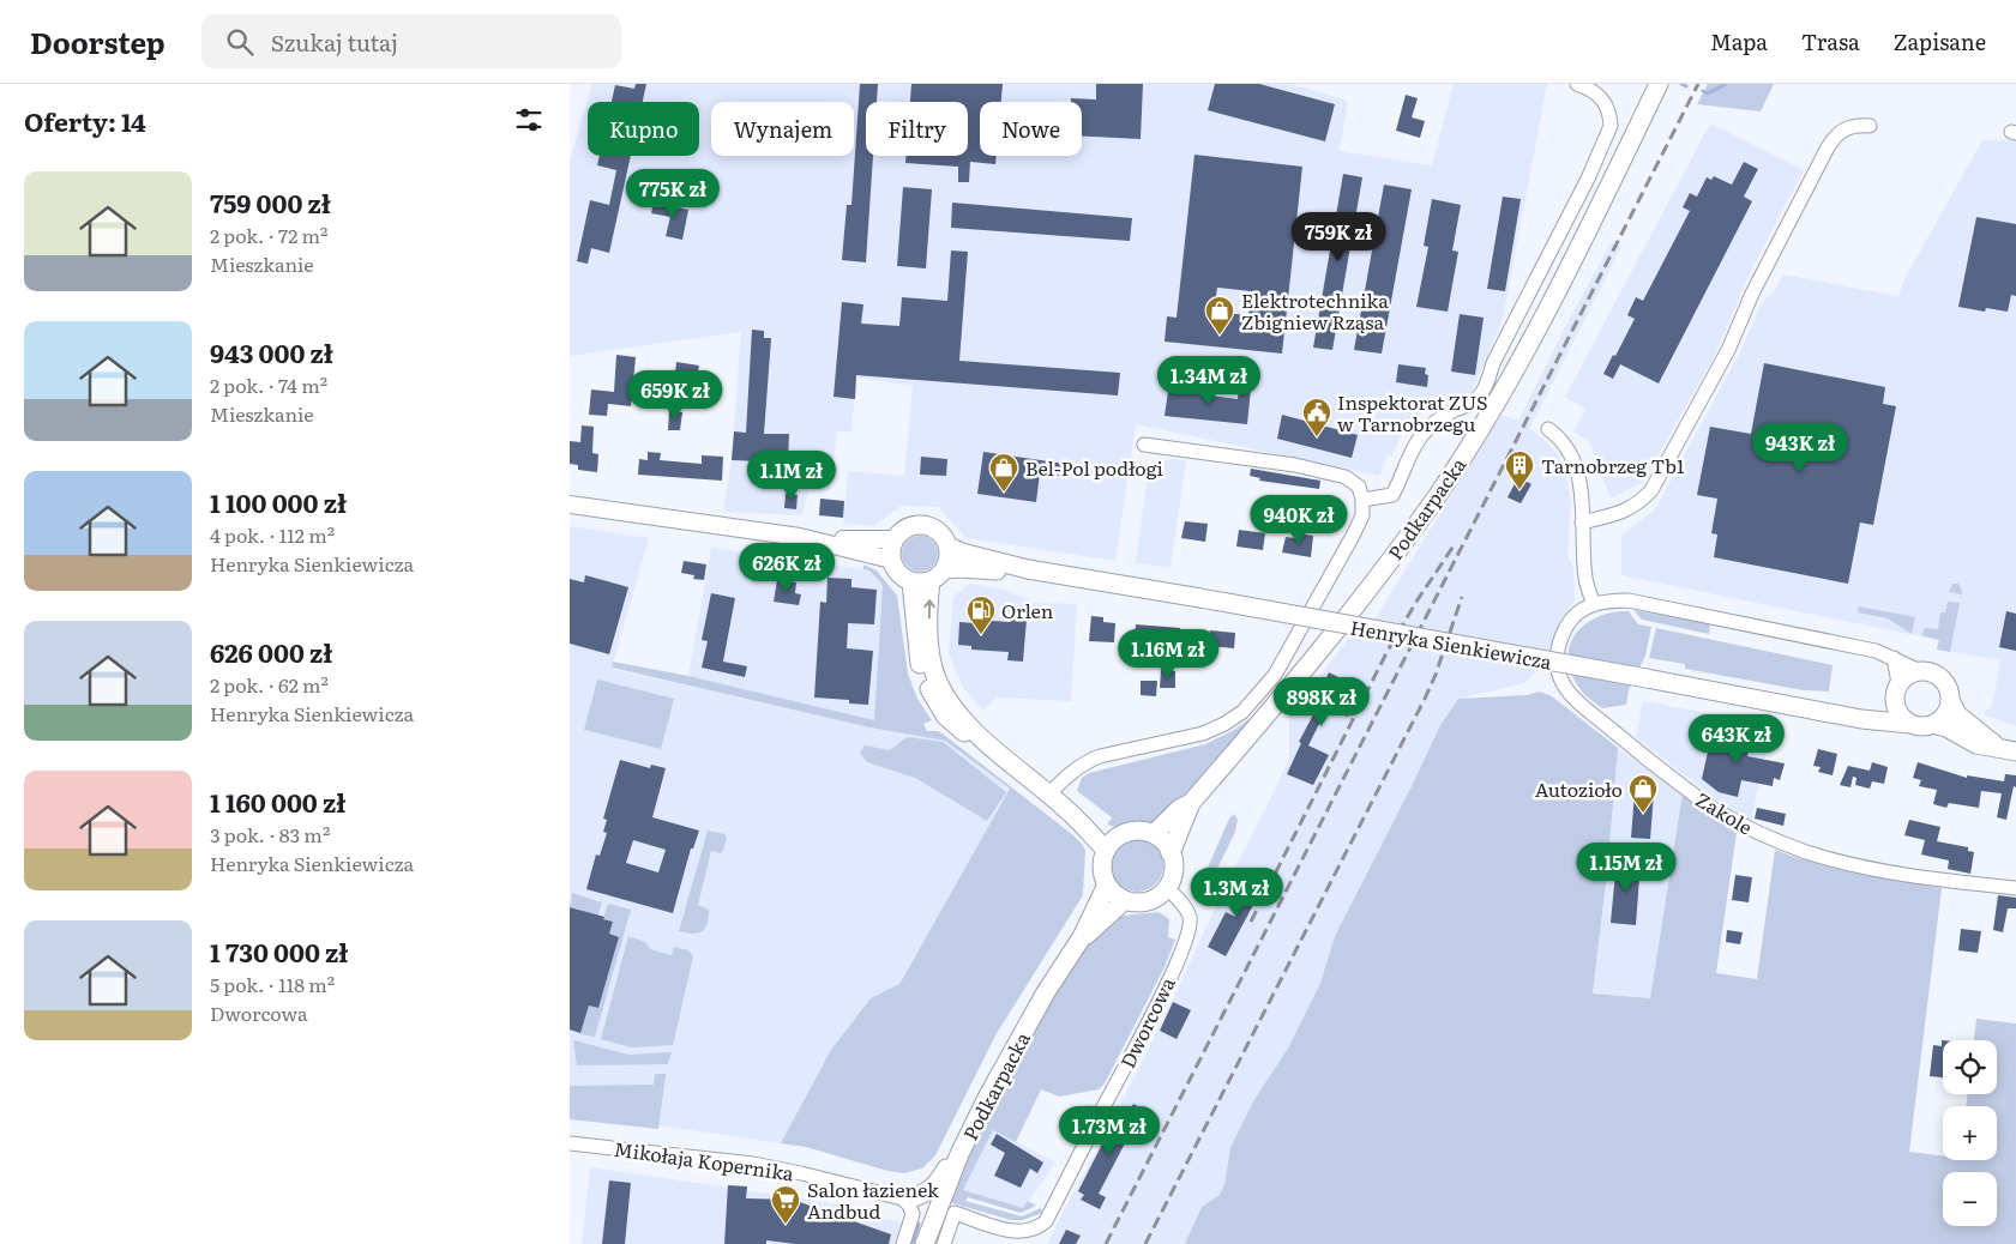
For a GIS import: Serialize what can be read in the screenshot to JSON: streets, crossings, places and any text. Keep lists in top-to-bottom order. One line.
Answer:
{"streets":{"main road":["Podkarpacka","Henryka Sienkiewicza"],"street":["Zakole","Dworcowa","Mikołaja Kopernika"]},"crossings":[["Podkarpacka","Dworcowa"]],"places":{"shop":["Elektrotechnika Zbigniew Rząsa","Bel-Pol podłogi","Autozioło"],"public building":["Inspektorat ZUS w Tarnobrzegu"],"building":["Tarnobrzeg Tb1"],"fuel station":["Orlen"],"supermarket":["Salon łazienek Andbud"]},"page":{"header":"Doorstep","search":"Szukaj tutaj","nav":["Mapa","Trasa","Zapisane"],"heading":"Oferty: 14","chip":["Kupno","Wynajem","Filtry","Nowe"],"list":[{"name":"759 000 zł","note":"2 pok. · 72 m² · Mieszkanie"},{"name":"943 000 zł","note":"2 pok. · 74 m² · Mieszkanie"},{"name":"1 100 000 zł","note":"4 pok. · 112 m² · Henryka Sienkiewicza"},{"name":"626 000 zł","note":"2 pok. · 62 m² · Henryka Sienkiewicza"},{"name":"1 160 000 zł","note":"3 pok. · 83 m² · Henryka Sienkiewicza"},{"name":"1 730 000 zł","note":"5 pok. · 118 m² · Dworcowa"}],"price":["775K zł","759K zł","1.34M zł","659K zł","943K zł","1.1M zł","940K zł","626K zł","1.16M zł","898K zł","643K zł","1.15M zł","1.3M zł","1.73M zł"],"map_buttons":["+","−"]}}
